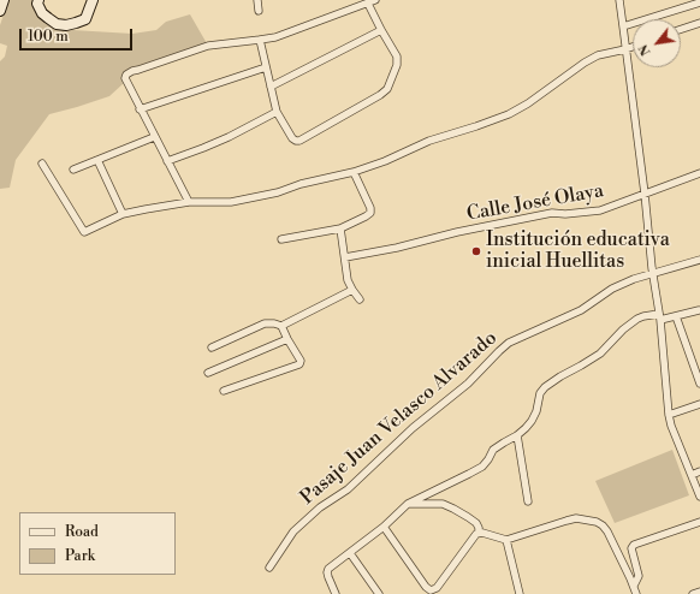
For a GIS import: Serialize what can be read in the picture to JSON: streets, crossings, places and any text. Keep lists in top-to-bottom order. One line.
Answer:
{"streets":{"street":["Calle José Olaya","Pasaje Juan Velasco Alvarado"]},"places":["Institución educativa inicial Huellitas"],"legend":["Road","Park"],"scale_bar":"100 m","north":"bottom left"}
